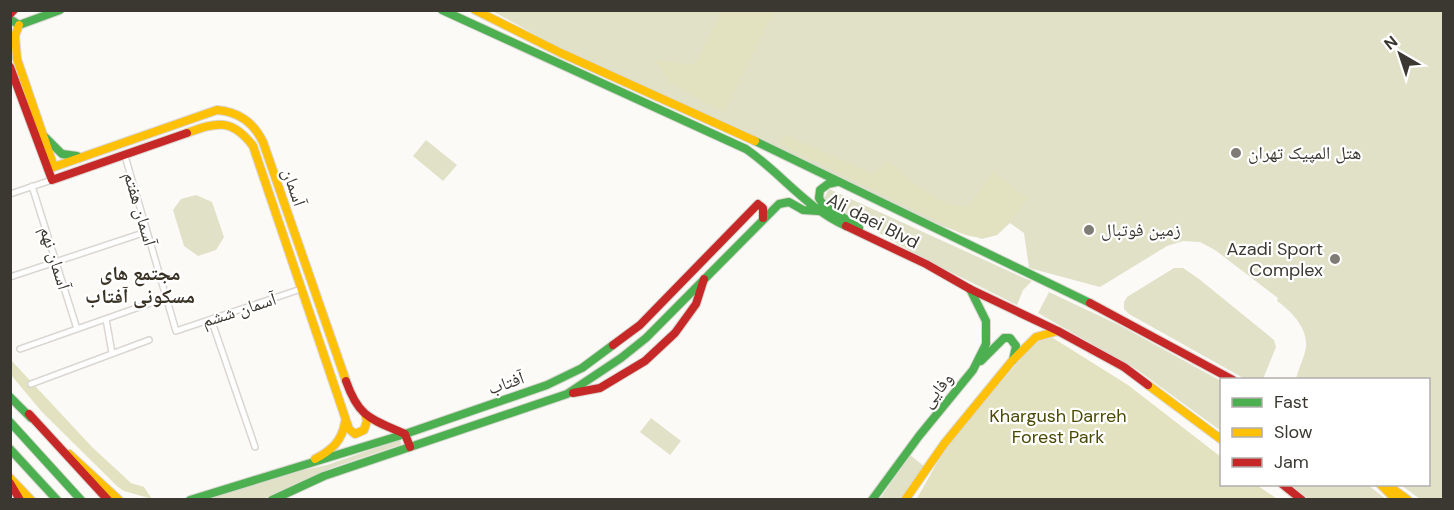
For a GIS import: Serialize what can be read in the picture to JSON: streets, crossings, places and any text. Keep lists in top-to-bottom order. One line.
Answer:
{"streets":{"main road":["آسمان","Ali daei Blvd","آفتاب","وفایی"],"street":["آسمان هفتم","آسمان نهم","آسمان ششم"]},"crossings":[["آسمان","آسمان هفتم"],["آسمان","آسمان ششم"],["آسمان هفتم","آسمان ششم"],["Ali daei Blvd","آفتاب"],["Ali daei Blvd","وفایی"]],"districts":["مجتمع های مسکونی آفتاب"],"parks":["Khargush Darreh Forest Park"],"places":["هتل المپیک تهران","زمین فوتبال","Azadi Sport Complex"],"legend":["Fast","Slow","Jam"],"north":"top left"}
